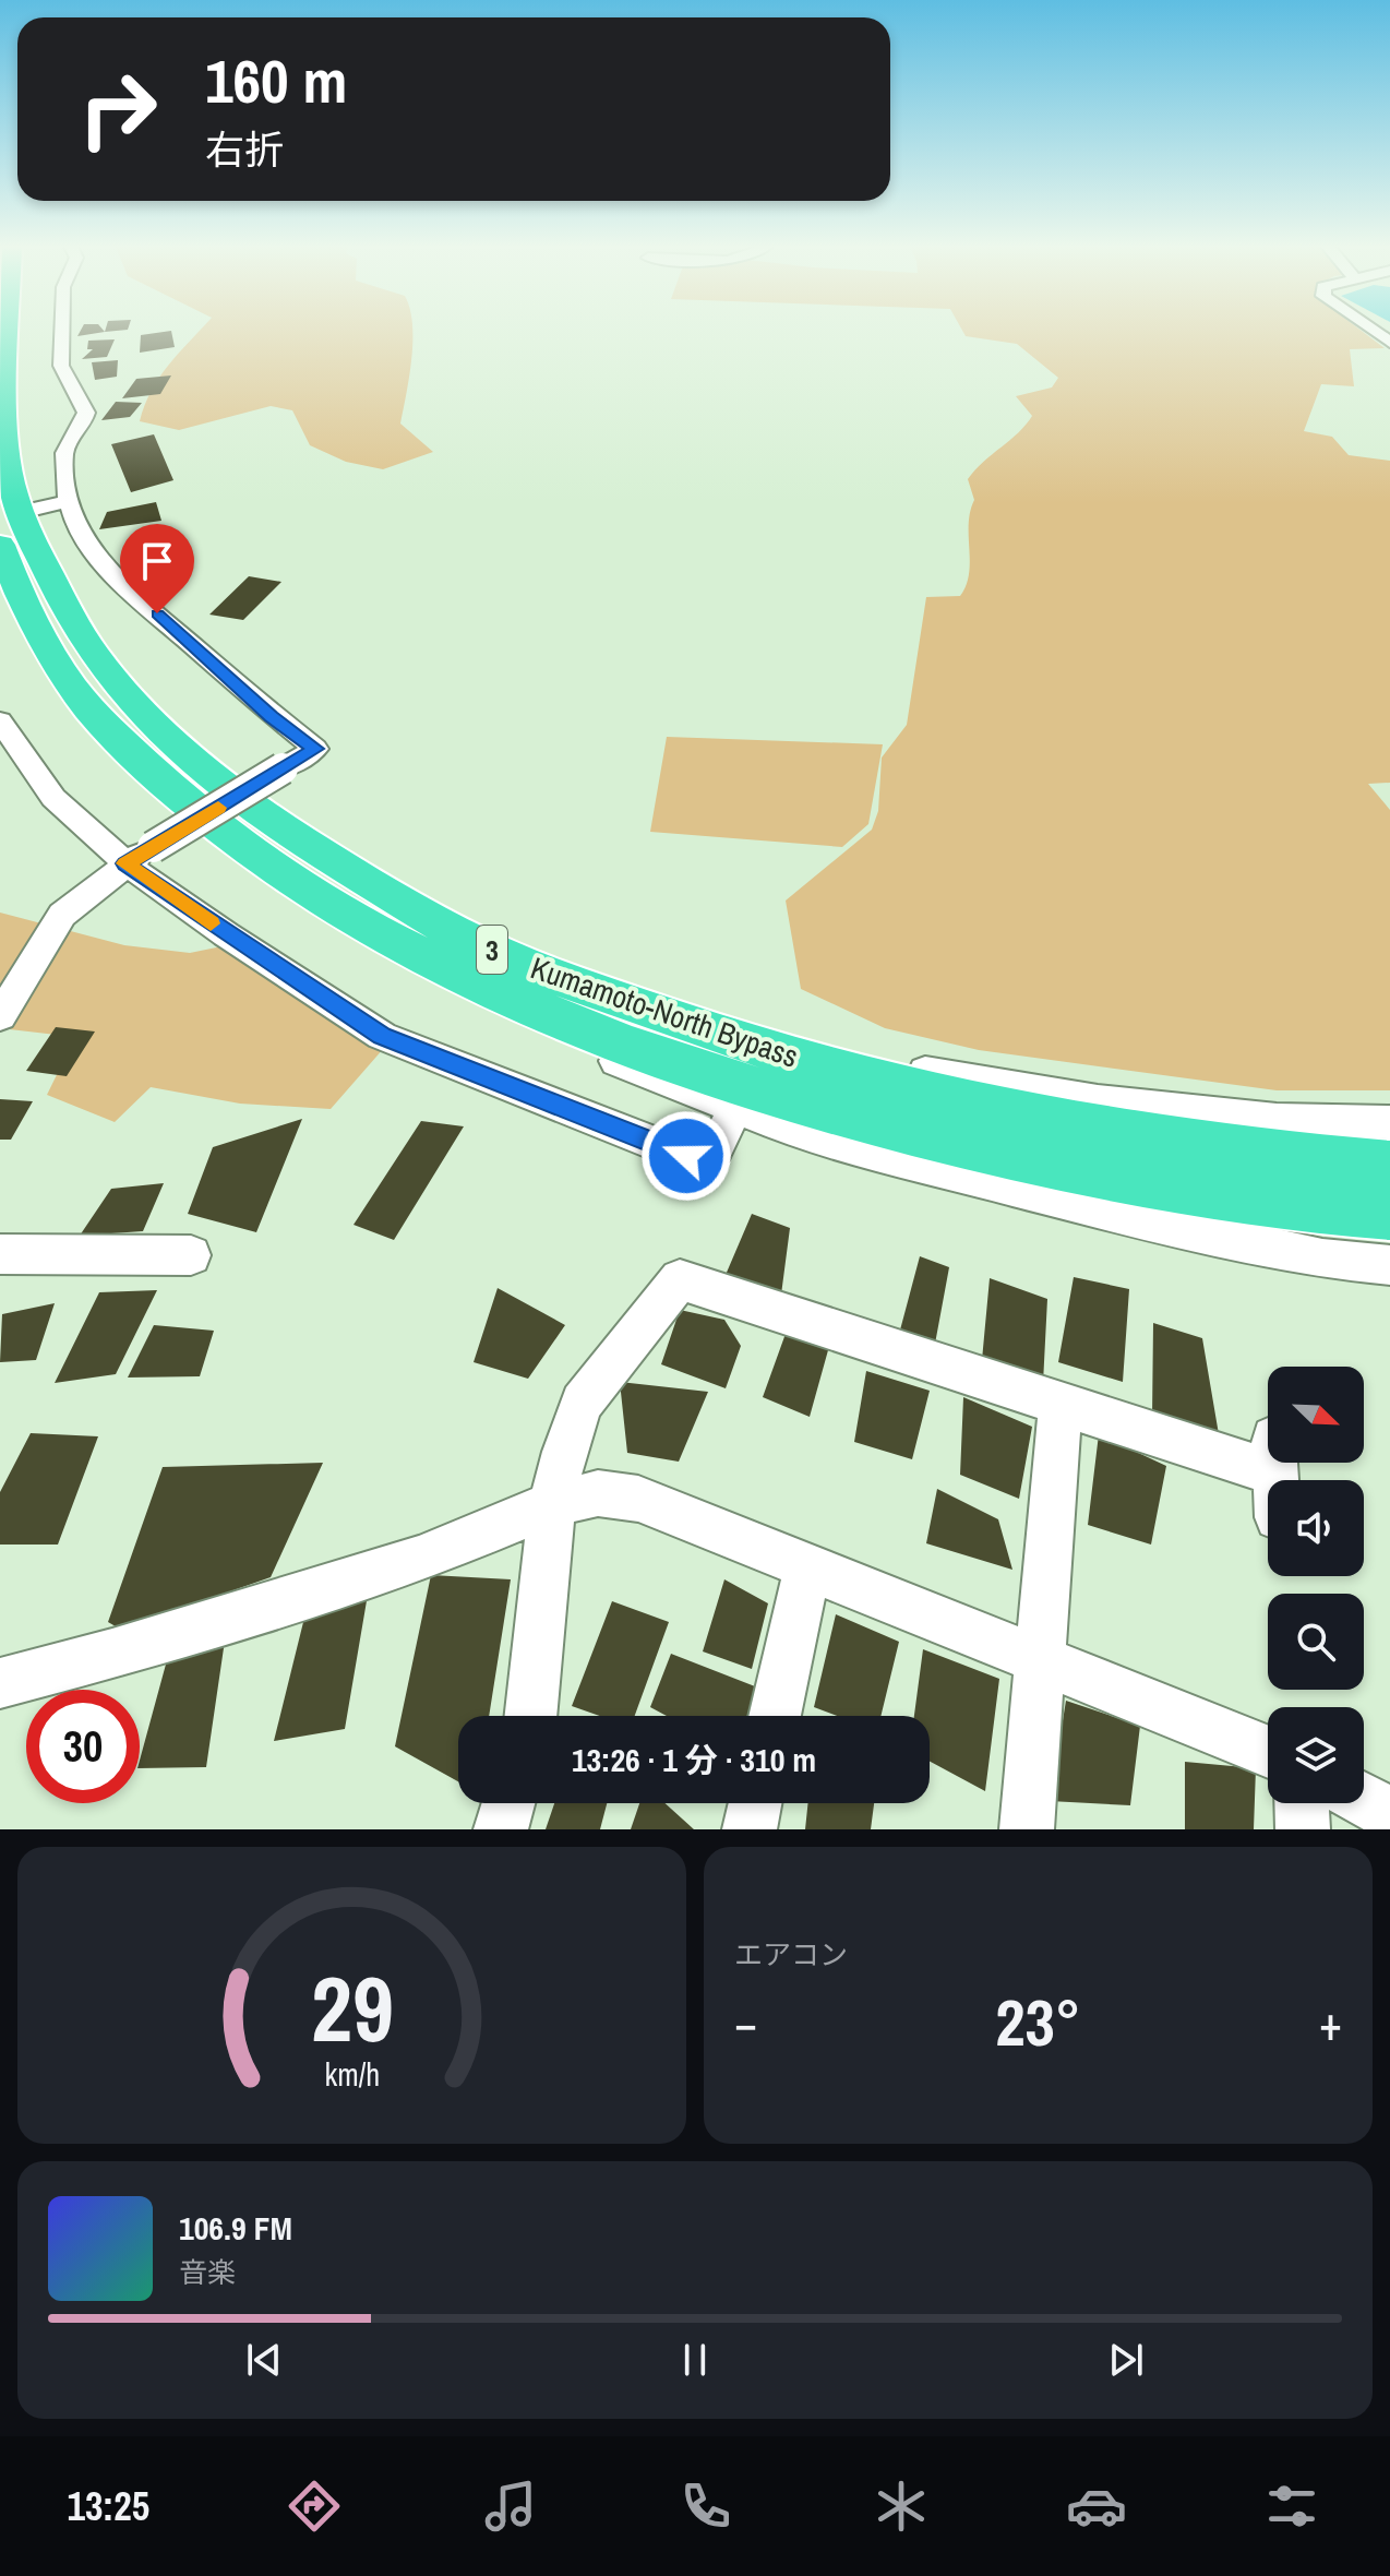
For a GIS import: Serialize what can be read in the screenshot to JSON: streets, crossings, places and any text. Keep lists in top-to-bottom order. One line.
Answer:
{"streets":{"highway":["3","Kumamoto-North Bypass"]},"north":"bottom right","page":{"turn":["160 m","右折"],"limit":"30","trip":"13:26 · 1 分 · 310 m","tile":"エアコン","heat":["−","23°","+"],"song":["106.9 FM","音楽"],"tabs":"13:25","gauge":["29","km/h"]}}
